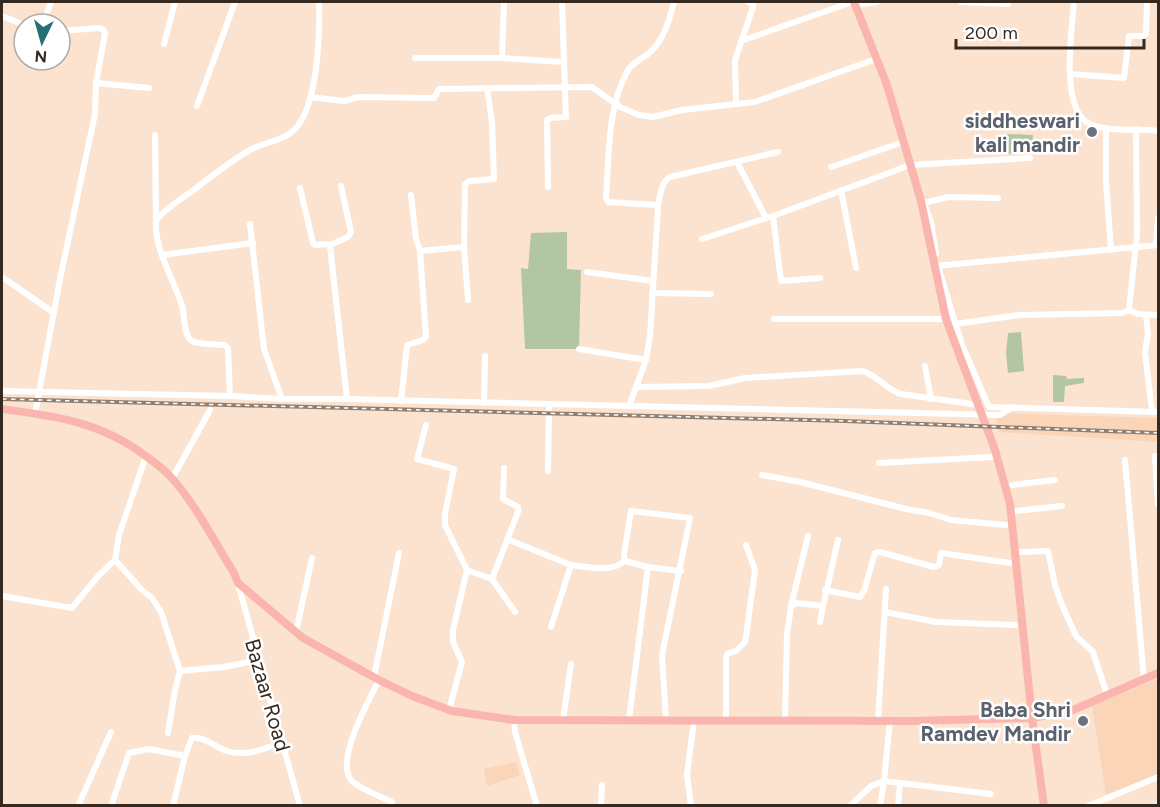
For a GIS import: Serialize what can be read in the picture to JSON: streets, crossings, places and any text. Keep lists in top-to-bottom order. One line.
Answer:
{"streets":{"street":["Bazaar Road"]},"places":["siddheswari kali mandir","Baba Shri Ramdev Mandir"],"scale_bar":"200 m","north":"bottom"}
